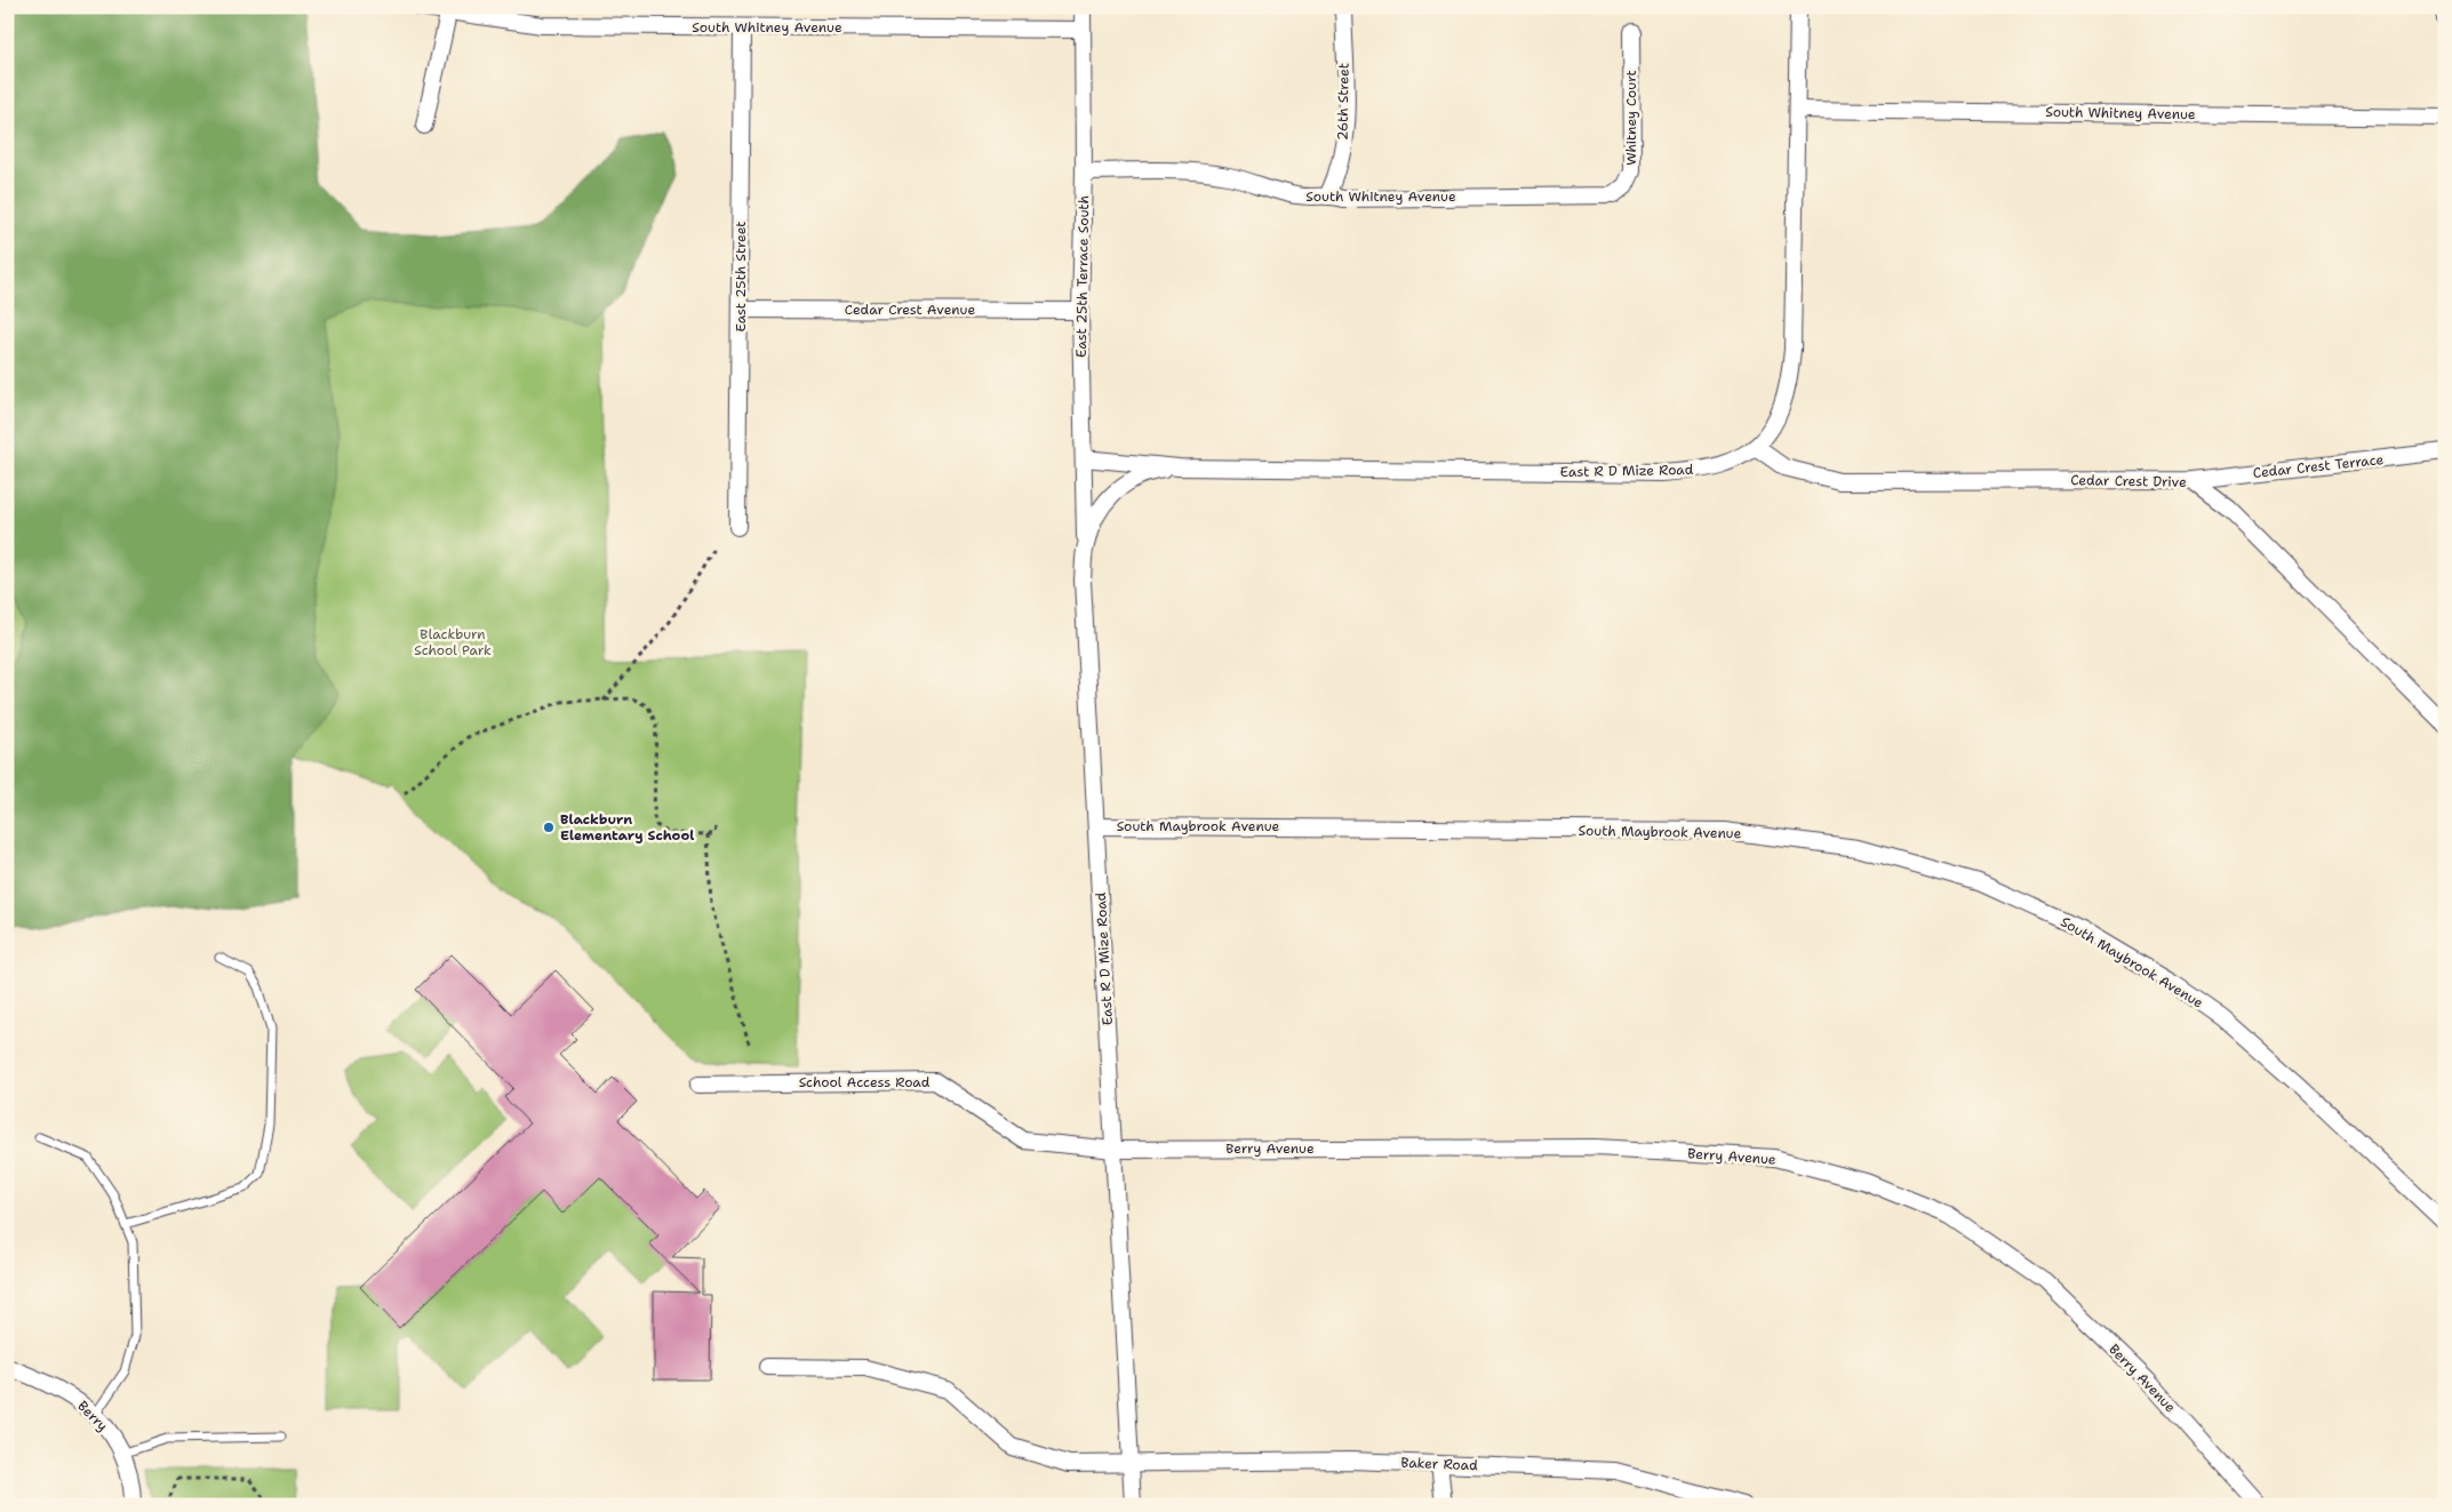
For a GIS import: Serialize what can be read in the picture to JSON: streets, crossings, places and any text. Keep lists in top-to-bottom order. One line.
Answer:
{"streets":{"street":["South Whitney Avenue","26th Street","Whitney Court","East 25th Street","East 25th Terrace South","Cedar Crest Avenue","Cedar Crest Terrace","East R D Mize Road","Cedar Crest Drive","South Maybrook Avenue","School Access Road","Berry Avenue","Berry","Baker Road"]},"crossings":[["South Whitney Avenue","26th Street"],["South Whitney Avenue","Whitney Court"],["South Whitney Avenue","East 25th Street"],["South Whitney Avenue","East 25th Terrace South"],["East 25th Street","Cedar Crest Avenue"],["East 25th Terrace South","Cedar Crest Avenue"],["East 25th Terrace South","East R D Mize Road"],["Cedar Crest Terrace","Cedar Crest Drive"],["East R D Mize Road","Cedar Crest Drive"],["East R D Mize Road","South Maybrook Avenue"],["East R D Mize Road","School Access Road"],["East R D Mize Road","Berry Avenue"],["East R D Mize Road","Baker Road"],["School Access Road","Berry Avenue"]],"parks":["Blackburn School Park"],"places":["Blackburn Elementary School"]}
